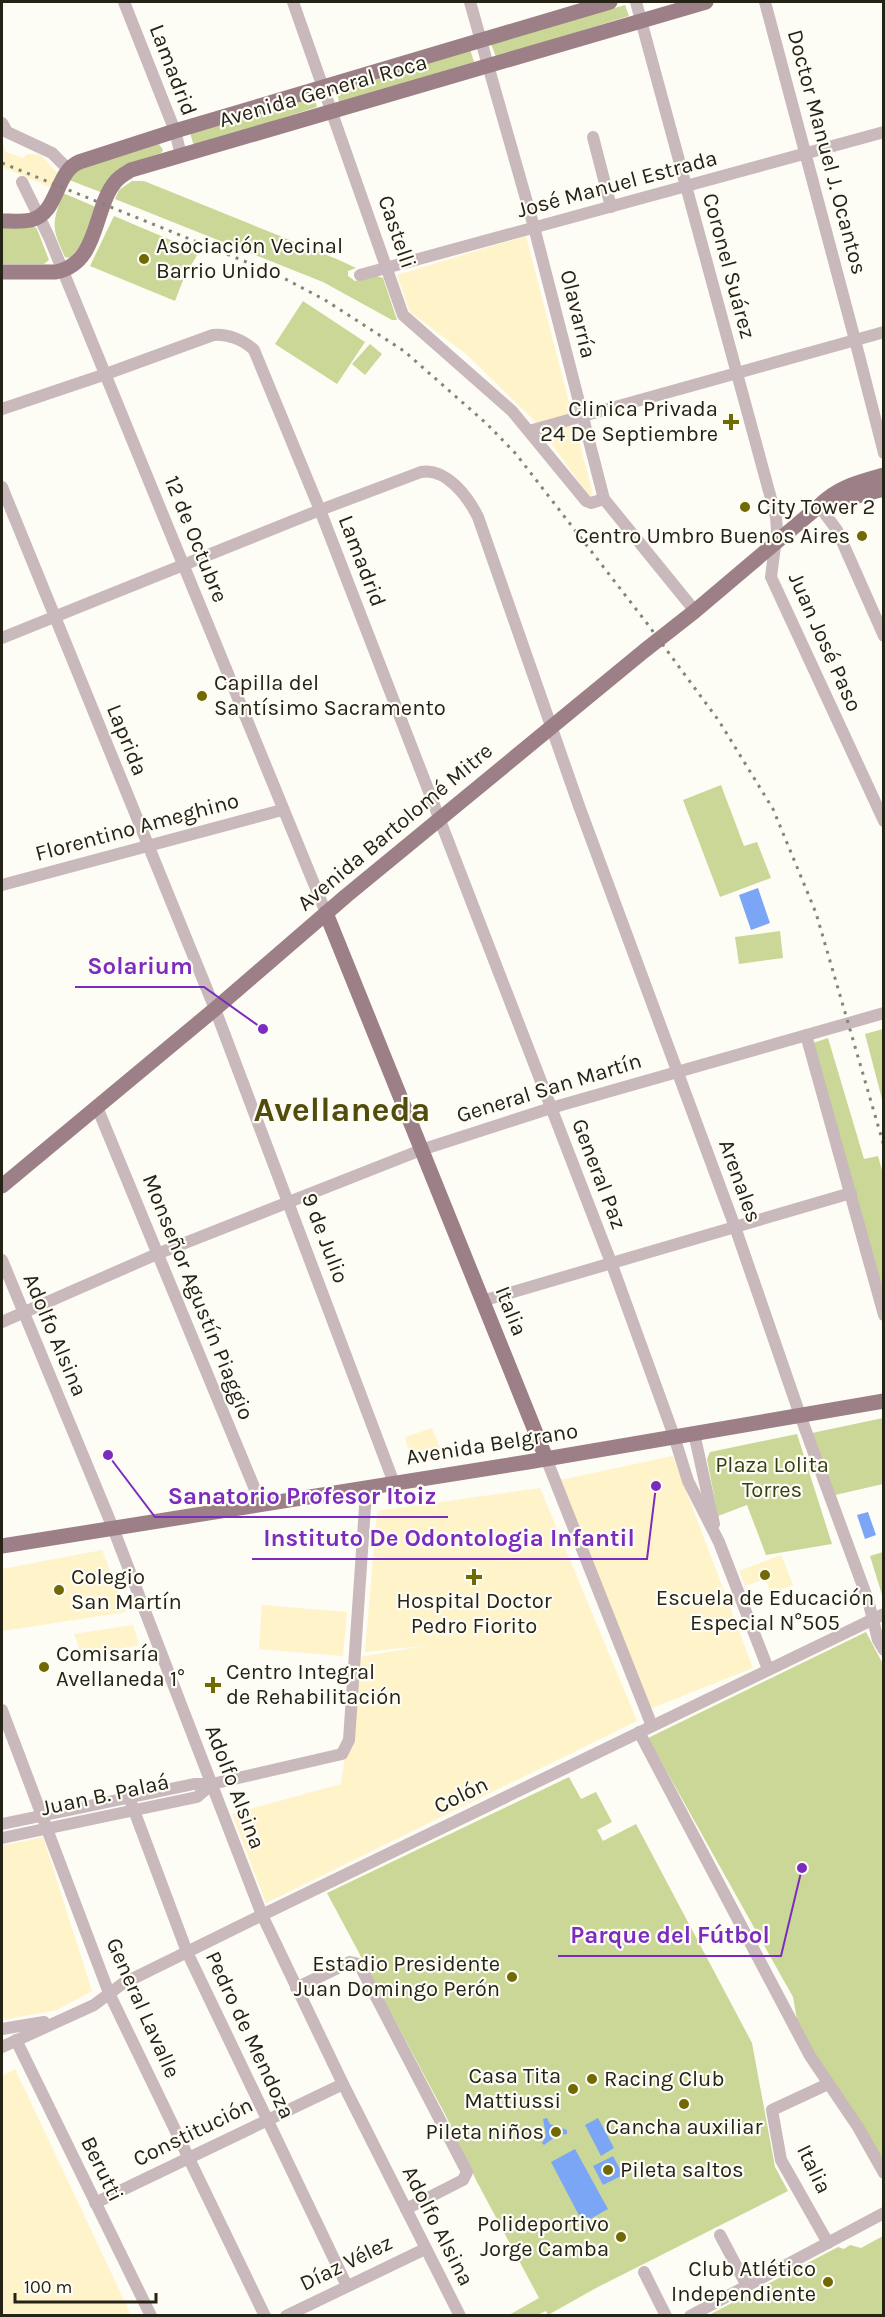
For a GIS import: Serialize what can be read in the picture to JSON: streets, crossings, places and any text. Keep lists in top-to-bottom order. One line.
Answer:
{"streets":{"main road":["Avenida General Roca","Avenida Bartolomé Mitre","Italia","Avenida Belgrano"],"street":["Lamadrid","Doctor Manuel J. Ocantos","José Manuel Estrada","Castelli","Coronel Suárez","Olavarría","12 de Octubre","Juan José Paso","Laprida","Florentino Ameghino","General San Martín","General Paz","Arenales","9 de Julio","Monseñor Agustín Piaggio","Adolfo Alsina","Juan B. Palaá","Colón","General Lavalle","Pedro de Mendoza","Constitución","Berutti","Díaz Vélez"]},"crossings":[["Lamadrid","Avenida General Roca"],["Lamadrid","12 de Octubre"],["Lamadrid","Avenida Bartolomé Mitre"],["Lamadrid","General Paz"],["Avenida General Roca","Castelli"],["Avenida General Roca","Coronel Suárez"],["Avenida General Roca","Olavarría"],["Avenida General Roca","12 de Octubre"],["Doctor Manuel J. Ocantos","José Manuel Estrada"],["José Manuel Estrada","Castelli"],["José Manuel Estrada","Coronel Suárez"],["José Manuel Estrada","Olavarría"],["Castelli","Olavarría"],["Coronel Suárez","Juan José Paso"],["Coronel Suárez","Avenida Bartolomé Mitre"],["Olavarría","Avenida Bartolomé Mitre"],["12 de Octubre","Florentino Ameghino"],["12 de Octubre","Avenida Bartolomé Mitre"],["12 de Octubre","Italia"],["Juan José Paso","Avenida Bartolomé Mitre"],["Laprida","Florentino Ameghino"],["Laprida","Avenida Bartolomé Mitre"],["Laprida","9 de Julio"],["Avenida Bartolomé Mitre","General Paz"],["Avenida Bartolomé Mitre","Arenales"],["Avenida Bartolomé Mitre","9 de Julio"],["Avenida Bartolomé Mitre","Monseñor Agustín Piaggio"],["Avenida Bartolomé Mitre","Italia"],["General San Martín","General Paz"],["General San Martín","Arenales"],["General San Martín","9 de Julio"],["General San Martín","Monseñor Agustín Piaggio"],["General San Martín","Italia"],["General San Martín","Adolfo Alsina"],["General Paz","Avenida Belgrano"],["General Paz","Colón"],["Arenales","Avenida Belgrano"],["Arenales","Colón"],["9 de Julio","Avenida Belgrano"],["Monseñor Agustín Piaggio","Avenida Belgrano"],["Italia","Avenida Belgrano"],["Italia","Colón"],["Adolfo Alsina","Avenida Belgrano"],["Adolfo Alsina","Juan B. Palaá"],["Adolfo Alsina","Colón"],["Adolfo Alsina","Constitución"],["Adolfo Alsina","Díaz Vélez"],["Avenida Belgrano","Juan B. Palaá"],["Juan B. Palaá","General Lavalle"],["Juan B. Palaá","Pedro de Mendoza"],["Colón","General Lavalle"],["Colón","Pedro de Mendoza"],["Colón","Berutti"],["General Lavalle","Constitución"],["Pedro de Mendoza","Constitución"],["Pedro de Mendoza","Díaz Vélez"],["Constitución","Berutti"]],"districts":["Avellaneda"],"parks":["Plaza Lolita Torres"],"places":{"other":["Asociación Vecinal Barrio Unido","City Tower 2","Centro Umbro Buenos Aires","Capilla del Santísimo Sacramento","Solarium","Sanatorio Profesor Itoiz","Instituto De Odontologia Infantil","Escuela de Educación Especial N°505","Colegio San Martín","Comisaría Avellaneda 1°","Parque del Fútbol","Estadio Presidente Juan Domingo Perón","Racing Club","Casa Tita Mattiussi","Cancha auxiliar","Pileta niños","Pileta saltos","Polideportivo Jorge Camba","Club Atlético Independiente"],"health":["Clinica Privada 24 De Septiembre","Hospital Doctor Pedro Fiorito","Centro Integral de Rehabilitación"]},"scale_bar":"100 m"}
